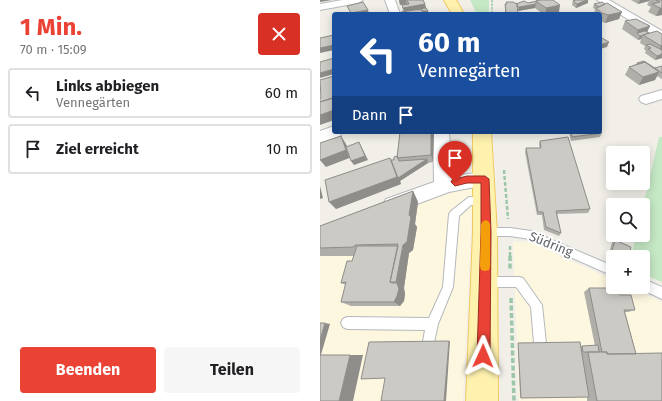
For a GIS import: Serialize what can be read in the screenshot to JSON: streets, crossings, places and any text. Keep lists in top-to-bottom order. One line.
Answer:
{"streets":{"lane":["Südring"]},"page":{"heading":["1 Min.","70 m · 15:09"],"turn":["60 m","Vennegärten"],"list":[{"name":"Links abbiegen","note":"Vennegärten","value":"60 m"},{"name":"Ziel erreicht","value":"10 m"}],"then":"Dann","map_buttons":"+","buttons":["Beenden","Teilen"]}}
